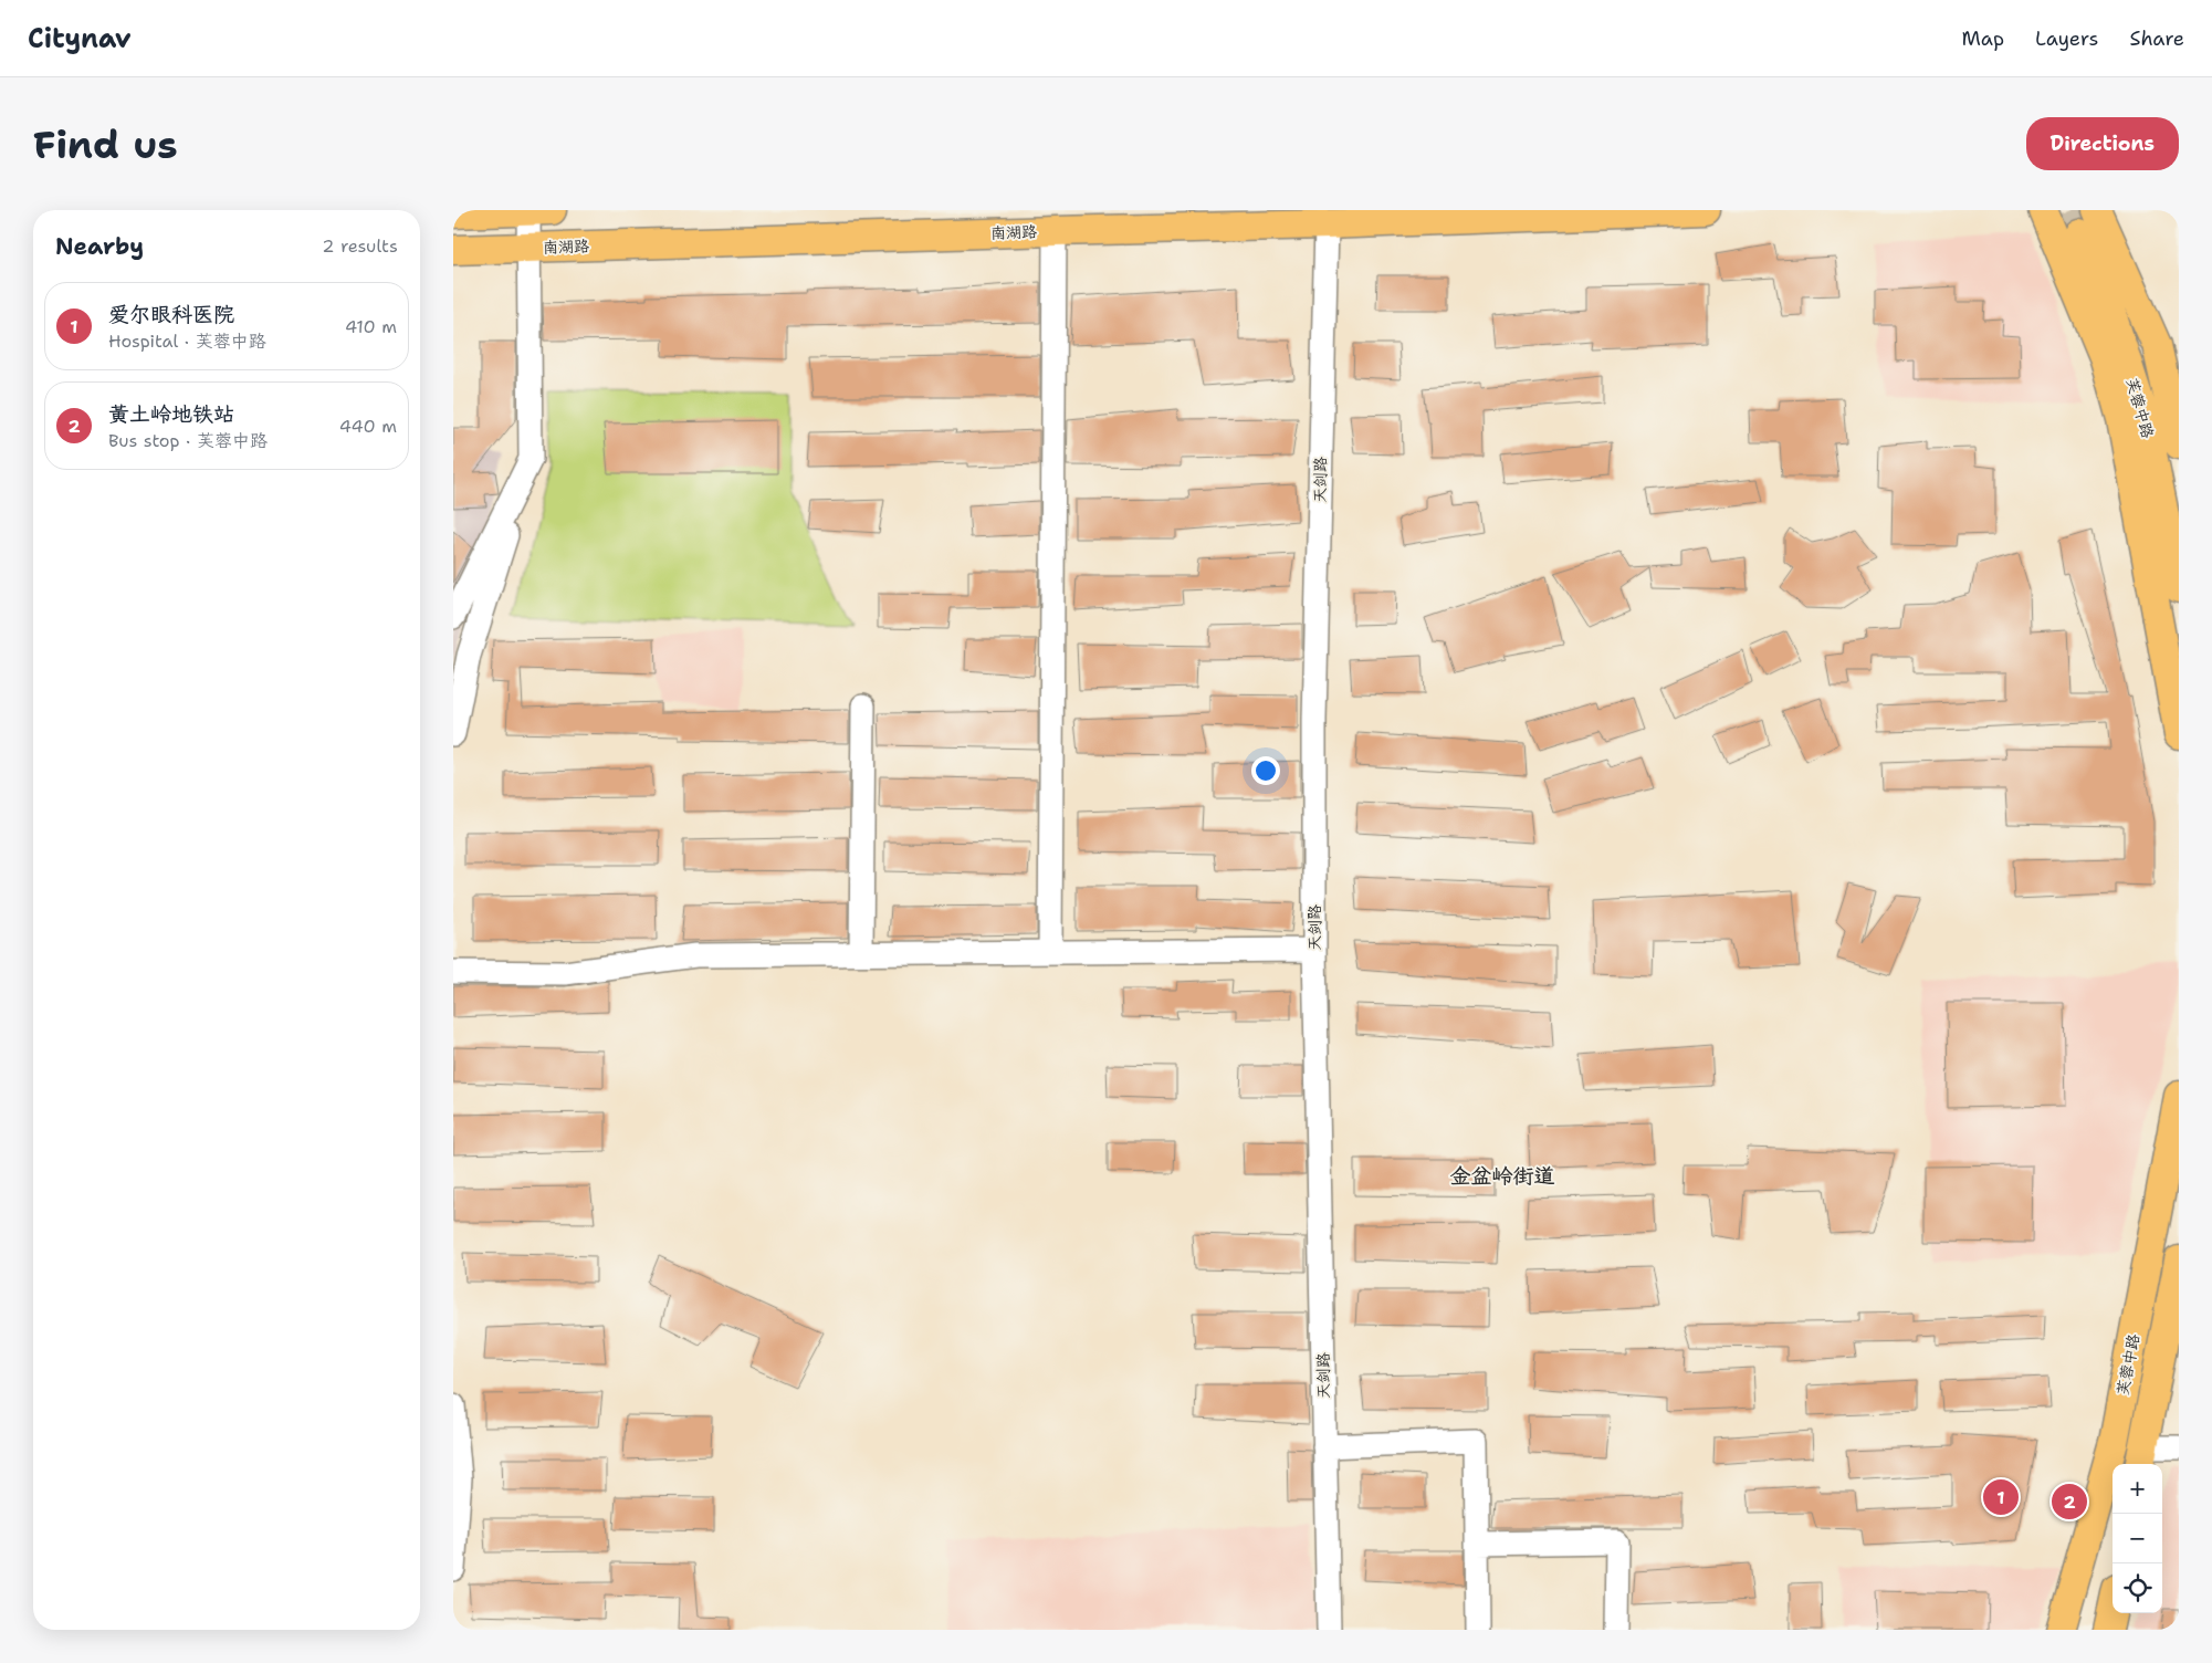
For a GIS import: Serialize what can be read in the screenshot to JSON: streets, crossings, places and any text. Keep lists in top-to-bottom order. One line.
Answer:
{"streets":{"main road":["南湖路","芙蓉中路"],"street":["天剑路"]},"crossings":[["南湖路","天剑路"]],"districts":["金盆岭街道"],"page":{"header":"Citynav","nav":["Map","Layers","Share"],"buttons":"Directions","title":"Find us","heading":["Nearby","2 results"],"list":[{"mark":"1","name":"爱尔眼科医院","note":"Hospital · 芙蓉中路","value":"410 m"},{"mark":"2","name":"黄土岭地铁站","note":"Bus stop · 芙蓉中路","value":"440 m"}],"map_buttons":["+","−"],"pins":["1","2"]}}
